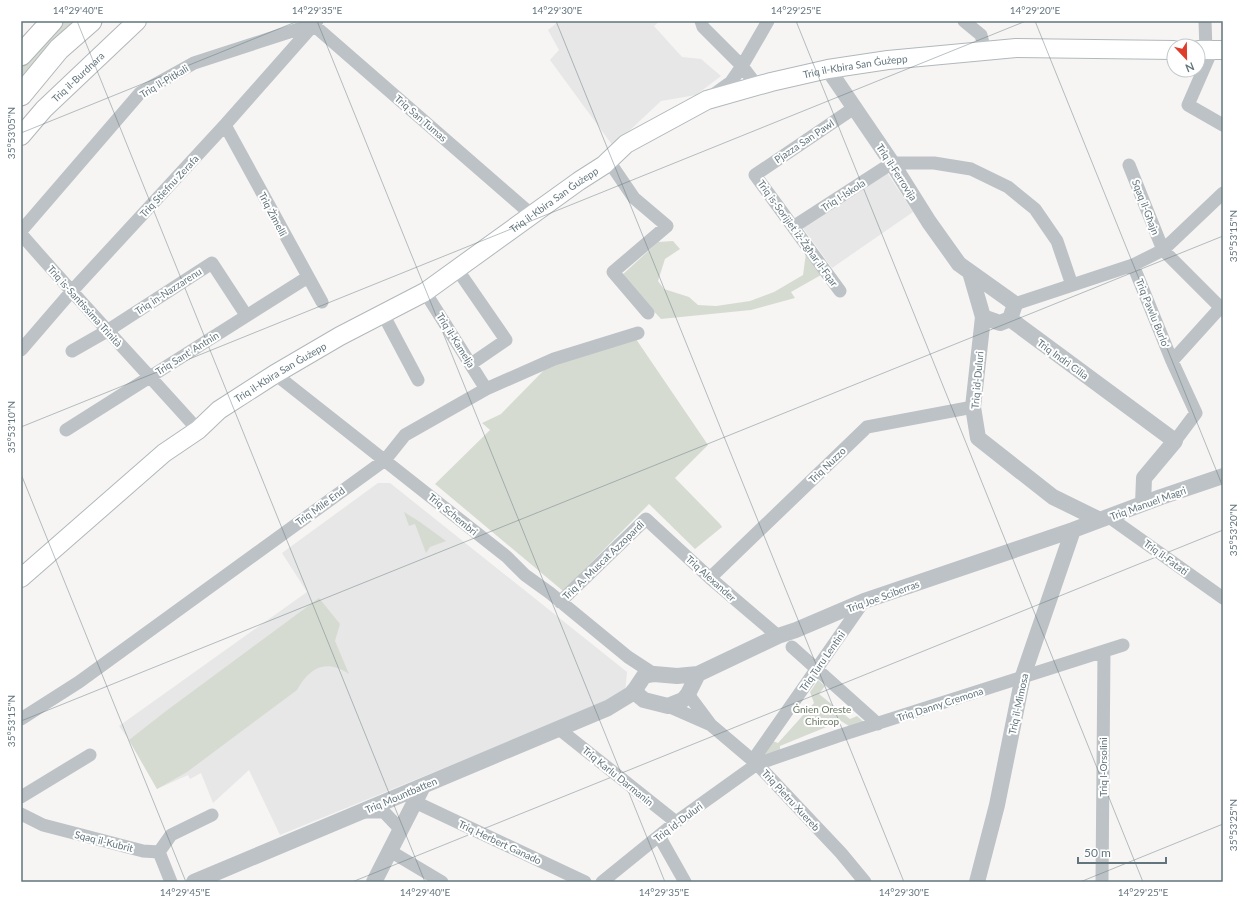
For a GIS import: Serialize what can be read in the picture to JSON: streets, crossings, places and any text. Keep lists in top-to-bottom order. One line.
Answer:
{"streets":{"main road":["Triq il-Kbira San Ġużepp","Triq il-Burdnara"],"street":["Triq il-Pitkali","Triq San Tumas","Pjazza San Pawl","Triq il-Ferrovija","Triq Stiefnu Zerafa","Triq l-Iskola","Sqaq il-Għajn","Triq Żimelli","Triq is-Sorijiet iż-Żgħar il-Fqar","Triq in-Nazzarenu","Triq is-Santissima Trinità","Triq Pawlu Burlo'","Triq il-Kamelja","Triq Sant' Antnin","Triq Indrì Cilia","Triq id-Duluri","Triq Nuzzo","Triq Manuel Magri","Triq Mile End","Triq Schembri","Triq il-Fatati","Triq A. Muscat Azzopardi","Triq Alexander","Triq Joe Sciberras","Triq Turu Lentini","Triq Danny Cremona","Triq il-Mimosa","Triq l-Orsolini","Triq Karlu Darmanin","Triq Mountbatten","Triq Pietru Xuereb","Sqaq il-Kubrit","Triq Herbert Ganado"]},"crossings":[["Triq il-Kbira San Ġużepp","Triq San Tumas"],["Triq il-Kbira San Ġużepp","Triq il-Ferrovija"],["Triq il-Kbira San Ġużepp","Triq is-Santissima Trinità"],["Triq il-Kbira San Ġużepp","Triq il-Kamelja"],["Triq il-Kbira San Ġużepp","Triq Schembri"],["Triq il-Pitkali","Triq San Tumas"],["Triq il-Pitkali","Triq Stiefnu Zerafa"],["Triq il-Pitkali","Triq is-Santissima Trinità"],["Triq San Tumas","Triq Stiefnu Zerafa"],["Pjazza San Pawl","Triq il-Ferrovija"],["Pjazza San Pawl","Triq is-Sorijiet iż-Żgħar il-Fqar"],["Triq il-Ferrovija","Triq l-Iskola"],["Triq il-Ferrovija","Triq id-Duluri"],["Triq Stiefnu Zerafa","Triq Żimelli"],["Triq Stiefnu Zerafa","Triq is-Santissima Trinità"],["Triq l-Iskola","Triq is-Sorijiet iż-Żgħar il-Fqar"],["Triq Żimelli","Triq Sant' Antnin"],["Triq in-Nazzarenu","Triq is-Santissima Trinità"],["Triq in-Nazzarenu","Triq Sant' Antnin"],["Triq is-Santissima Trinità","Triq Sant' Antnin"],["Triq Pawlu Burlo'","Triq Indrì Cilia"],["Triq il-Kamelja","Triq Mile End"],["Triq id-Duluri","Triq Nuzzo"],["Triq id-Duluri","Triq Manuel Magri"],["Triq id-Duluri","Triq il-Fatati"],["Triq id-Duluri","Triq Turu Lentini"],["Triq id-Duluri","Triq Danny Cremona"],["Triq id-Duluri","Triq Karlu Darmanin"],["Triq id-Duluri","Triq Pietru Xuereb"],["Triq Nuzzo","Triq Alexander"],["Triq Manuel Magri","Triq il-Fatati"],["Triq Manuel Magri","Triq Joe Sciberras"],["Triq Manuel Magri","Triq il-Mimosa"],["Triq Mile End","Triq Schembri"],["Triq Schembri","Triq A. Muscat Azzopardi"],["Triq Schembri","Triq Joe Sciberras"],["Triq Schembri","Triq Mountbatten"],["Triq A. Muscat Azzopardi","Triq Alexander"],["Triq Alexander","Triq Joe Sciberras"],["Triq Joe Sciberras","Triq Turu Lentini"],["Triq Joe Sciberras","Triq il-Mimosa"],["Triq Turu Lentini","Triq Danny Cremona"],["Triq Turu Lentini","Triq Pietru Xuereb"],["Triq Danny Cremona","Triq il-Mimosa"],["Triq Danny Cremona","Triq l-Orsolini"],["Triq Danny Cremona","Triq Pietru Xuereb"],["Triq Karlu Darmanin","Triq Mountbatten"]],"parks":["Ġnien Oreste Chircop"],"scale_bar":"50 m","north":"bottom","coordinates":["14°29'40\"E","14°29'35\"E","14°29'30\"E","14°29'25\"E","14°29'20\"E","35°53'05\"N","35°53'15\"N","35°53'10\"N","35°53'20\"N","35°53'25\"N","14°29'45\"E"]}
